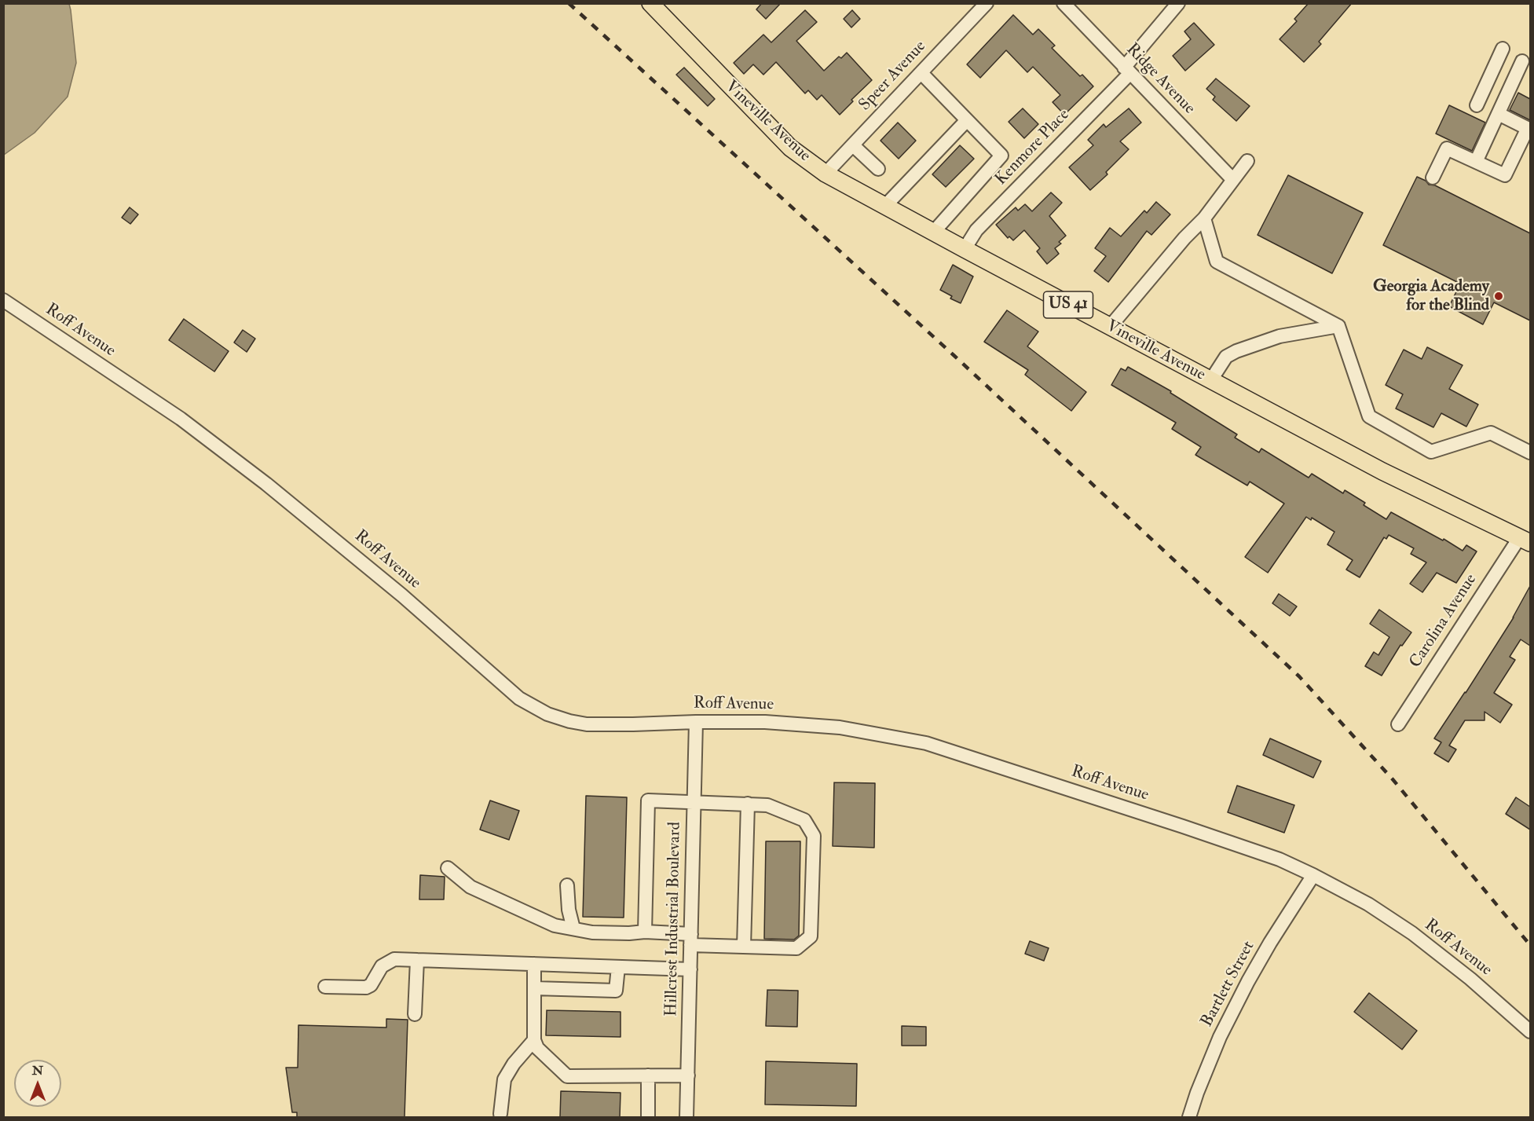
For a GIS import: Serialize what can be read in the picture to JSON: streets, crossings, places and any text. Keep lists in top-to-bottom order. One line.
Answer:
{"streets":{"main road":["Vineville Avenue","US 41"],"street":["Speer Avenue","Ridge Avenue","Kenmore Place","Roff Avenue","Carolina Avenue","Hillcrest Industrial Boulevard","Bartlett Street"]},"crossings":[["Speer Avenue","Vineville Avenue"],["Ridge Avenue","Kenmore Place"],["Vineville Avenue","Kenmore Place"],["Vineville Avenue","Carolina Avenue"],["Roff Avenue","Hillcrest Industrial Boulevard"],["Roff Avenue","Bartlett Street"]],"places":["Georgia Academy for the Blind"],"north":"top"}
